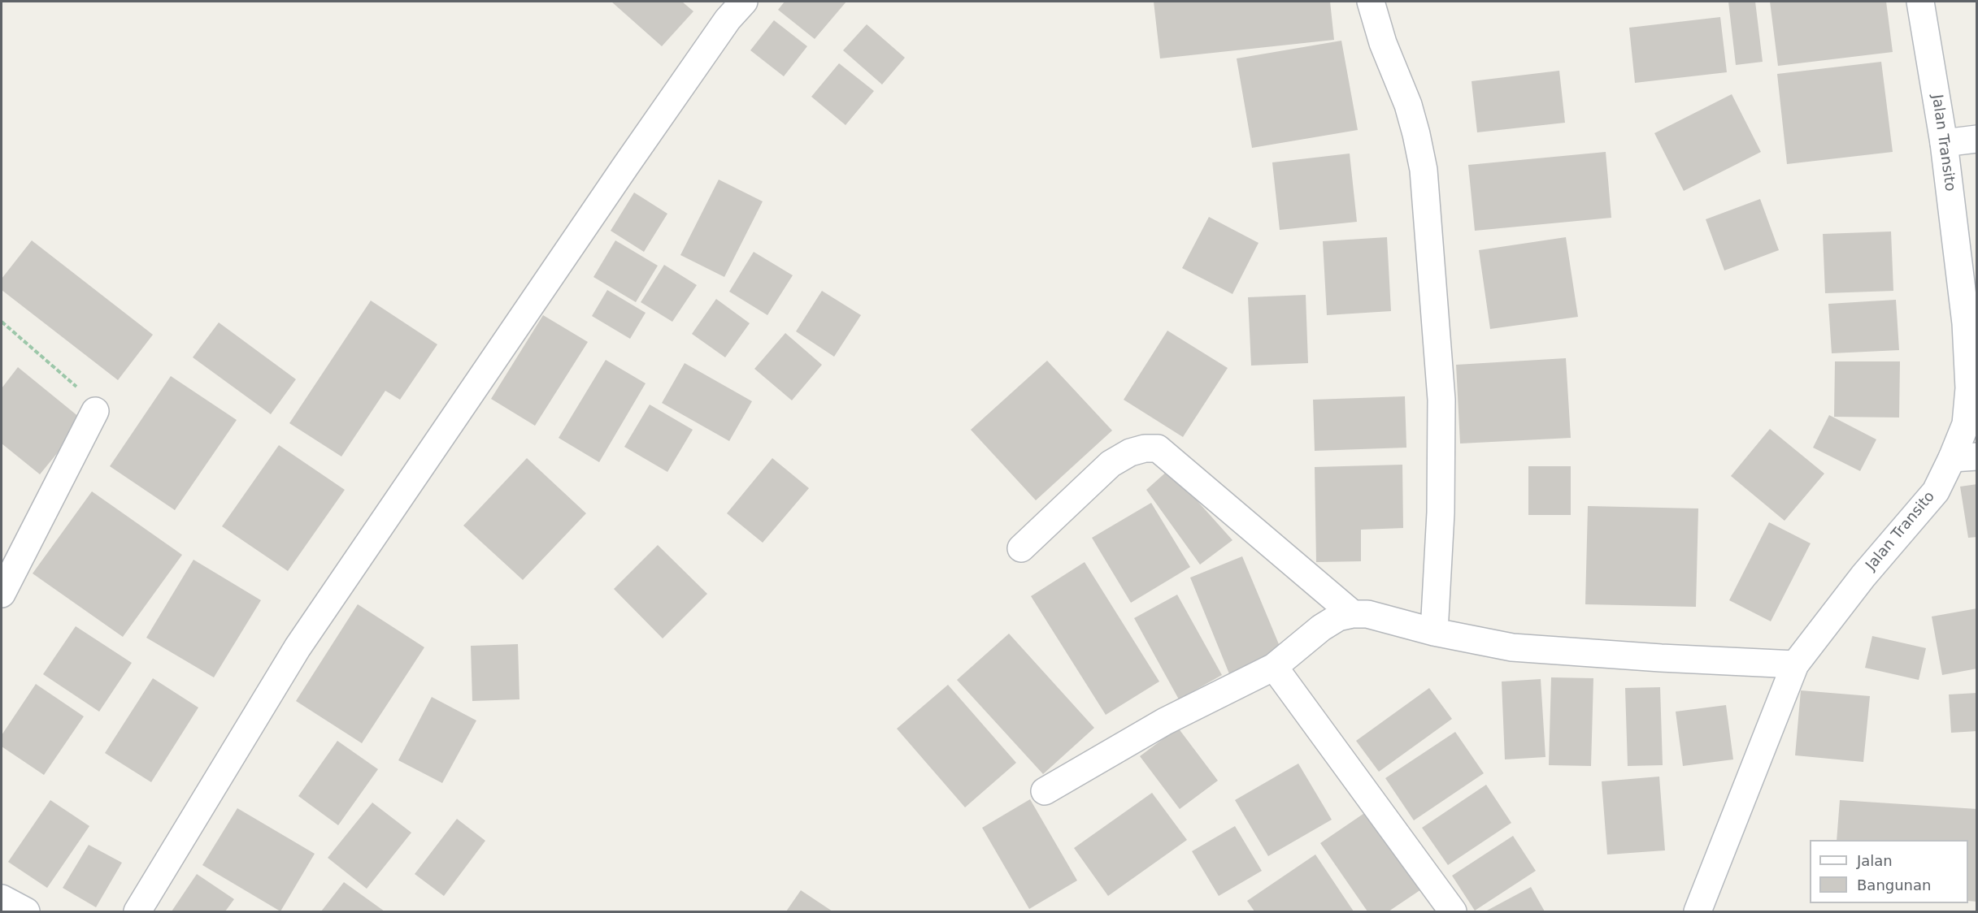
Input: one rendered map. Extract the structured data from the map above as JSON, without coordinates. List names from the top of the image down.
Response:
{
  "streets": {
    "street": ["Jalan Transito"]
  },
  "legend": ["Jalan", "Bangunan"]
}
